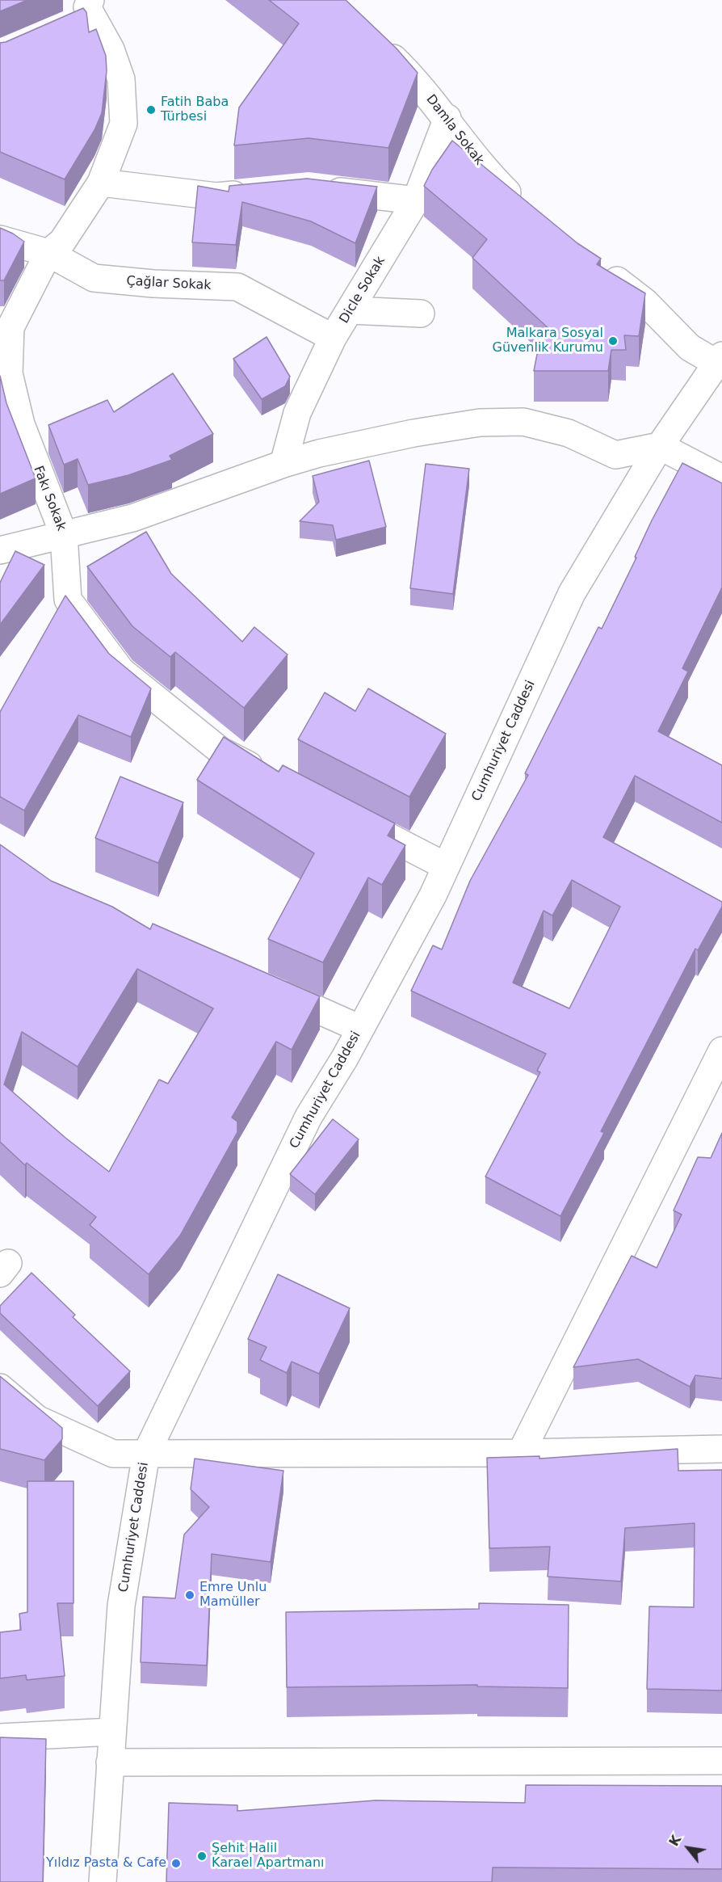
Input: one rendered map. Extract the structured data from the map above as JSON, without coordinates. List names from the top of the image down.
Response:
{
  "streets": {
    "street": [
      "Damla Sokak",
      "Çağlar Sokak",
      "Dicle Sokak",
      "Fakı Sokak",
      "Cumhuriyet Caddesi"
    ]
  },
  "crossings": [
    ["Damla Sokak", "Dicle Sokak"],
    ["Çağlar Sokak", "Dicle Sokak"],
    ["Çağlar Sokak", "Fakı Sokak"]
  ],
  "places": [
    "Fatih Baba Türbesi",
    "Malkara Sosyal Güvenlik Kurumu",
    "Emre Unlu Mamüller",
    "Şehit Halil Karael Apartmanı",
    "Yıldız Pasta & Cafe"
  ],
  "north": "top left"
}
